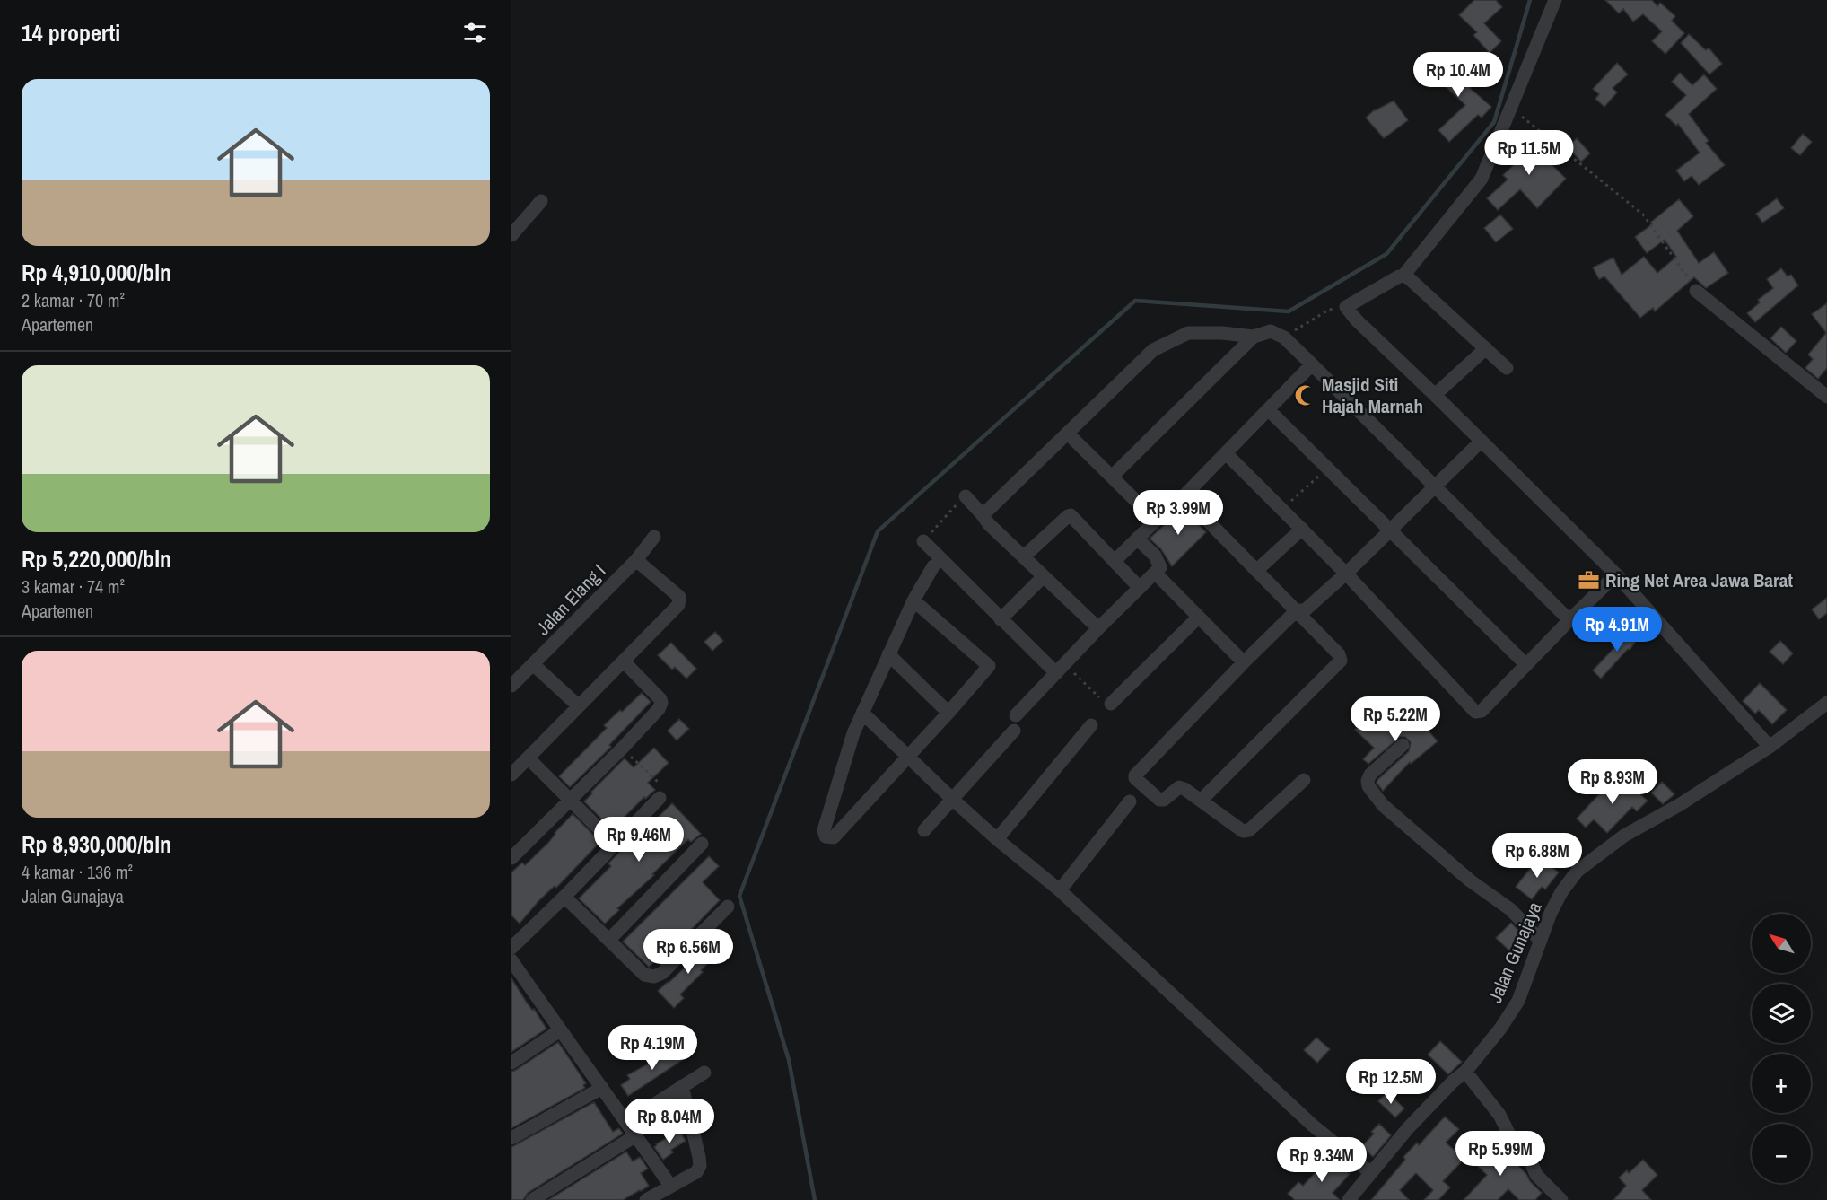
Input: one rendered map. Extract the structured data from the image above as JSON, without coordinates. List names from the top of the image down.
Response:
{
  "streets": {
    "street": ["Jalan Elang I", "Jalan Gunajaya"]
  },
  "places": {
    "mosque": ["Masjid Siti Hajah Marnah"],
    "office": ["Ring Net Area Jawa Barat"]
  },
  "north": "top left",
  "page": {
    "heading": "14 properti",
    "price": [
      "Rp 10.4M",
      "Rp 11.5M",
      "Rp 3.99M",
      "Rp 4.91M",
      "Rp 5.22M",
      "Rp 8.93M",
      "Rp 9.46M",
      "Rp 6.88M",
      "Rp 6.56M",
      "Rp 4.19M",
      "Rp 12.5M",
      "Rp 8.04M",
      "Rp 5.99M",
      "Rp 9.34M"
    ],
    "list": [
      {
        "name": "Rp 4,910,000/bln",
        "note": "2 kamar · 70 m² · Apartemen"
      },
      {
        "name": "Rp 5,220,000/bln",
        "note": "3 kamar · 74 m² · Apartemen"
      },
      {
        "name": "Rp 8,930,000/bln",
        "note": "4 kamar · 136 m² · Jalan Gunajaya"
      }
    ],
    "map_buttons": ["+", "−"]
  }
}
